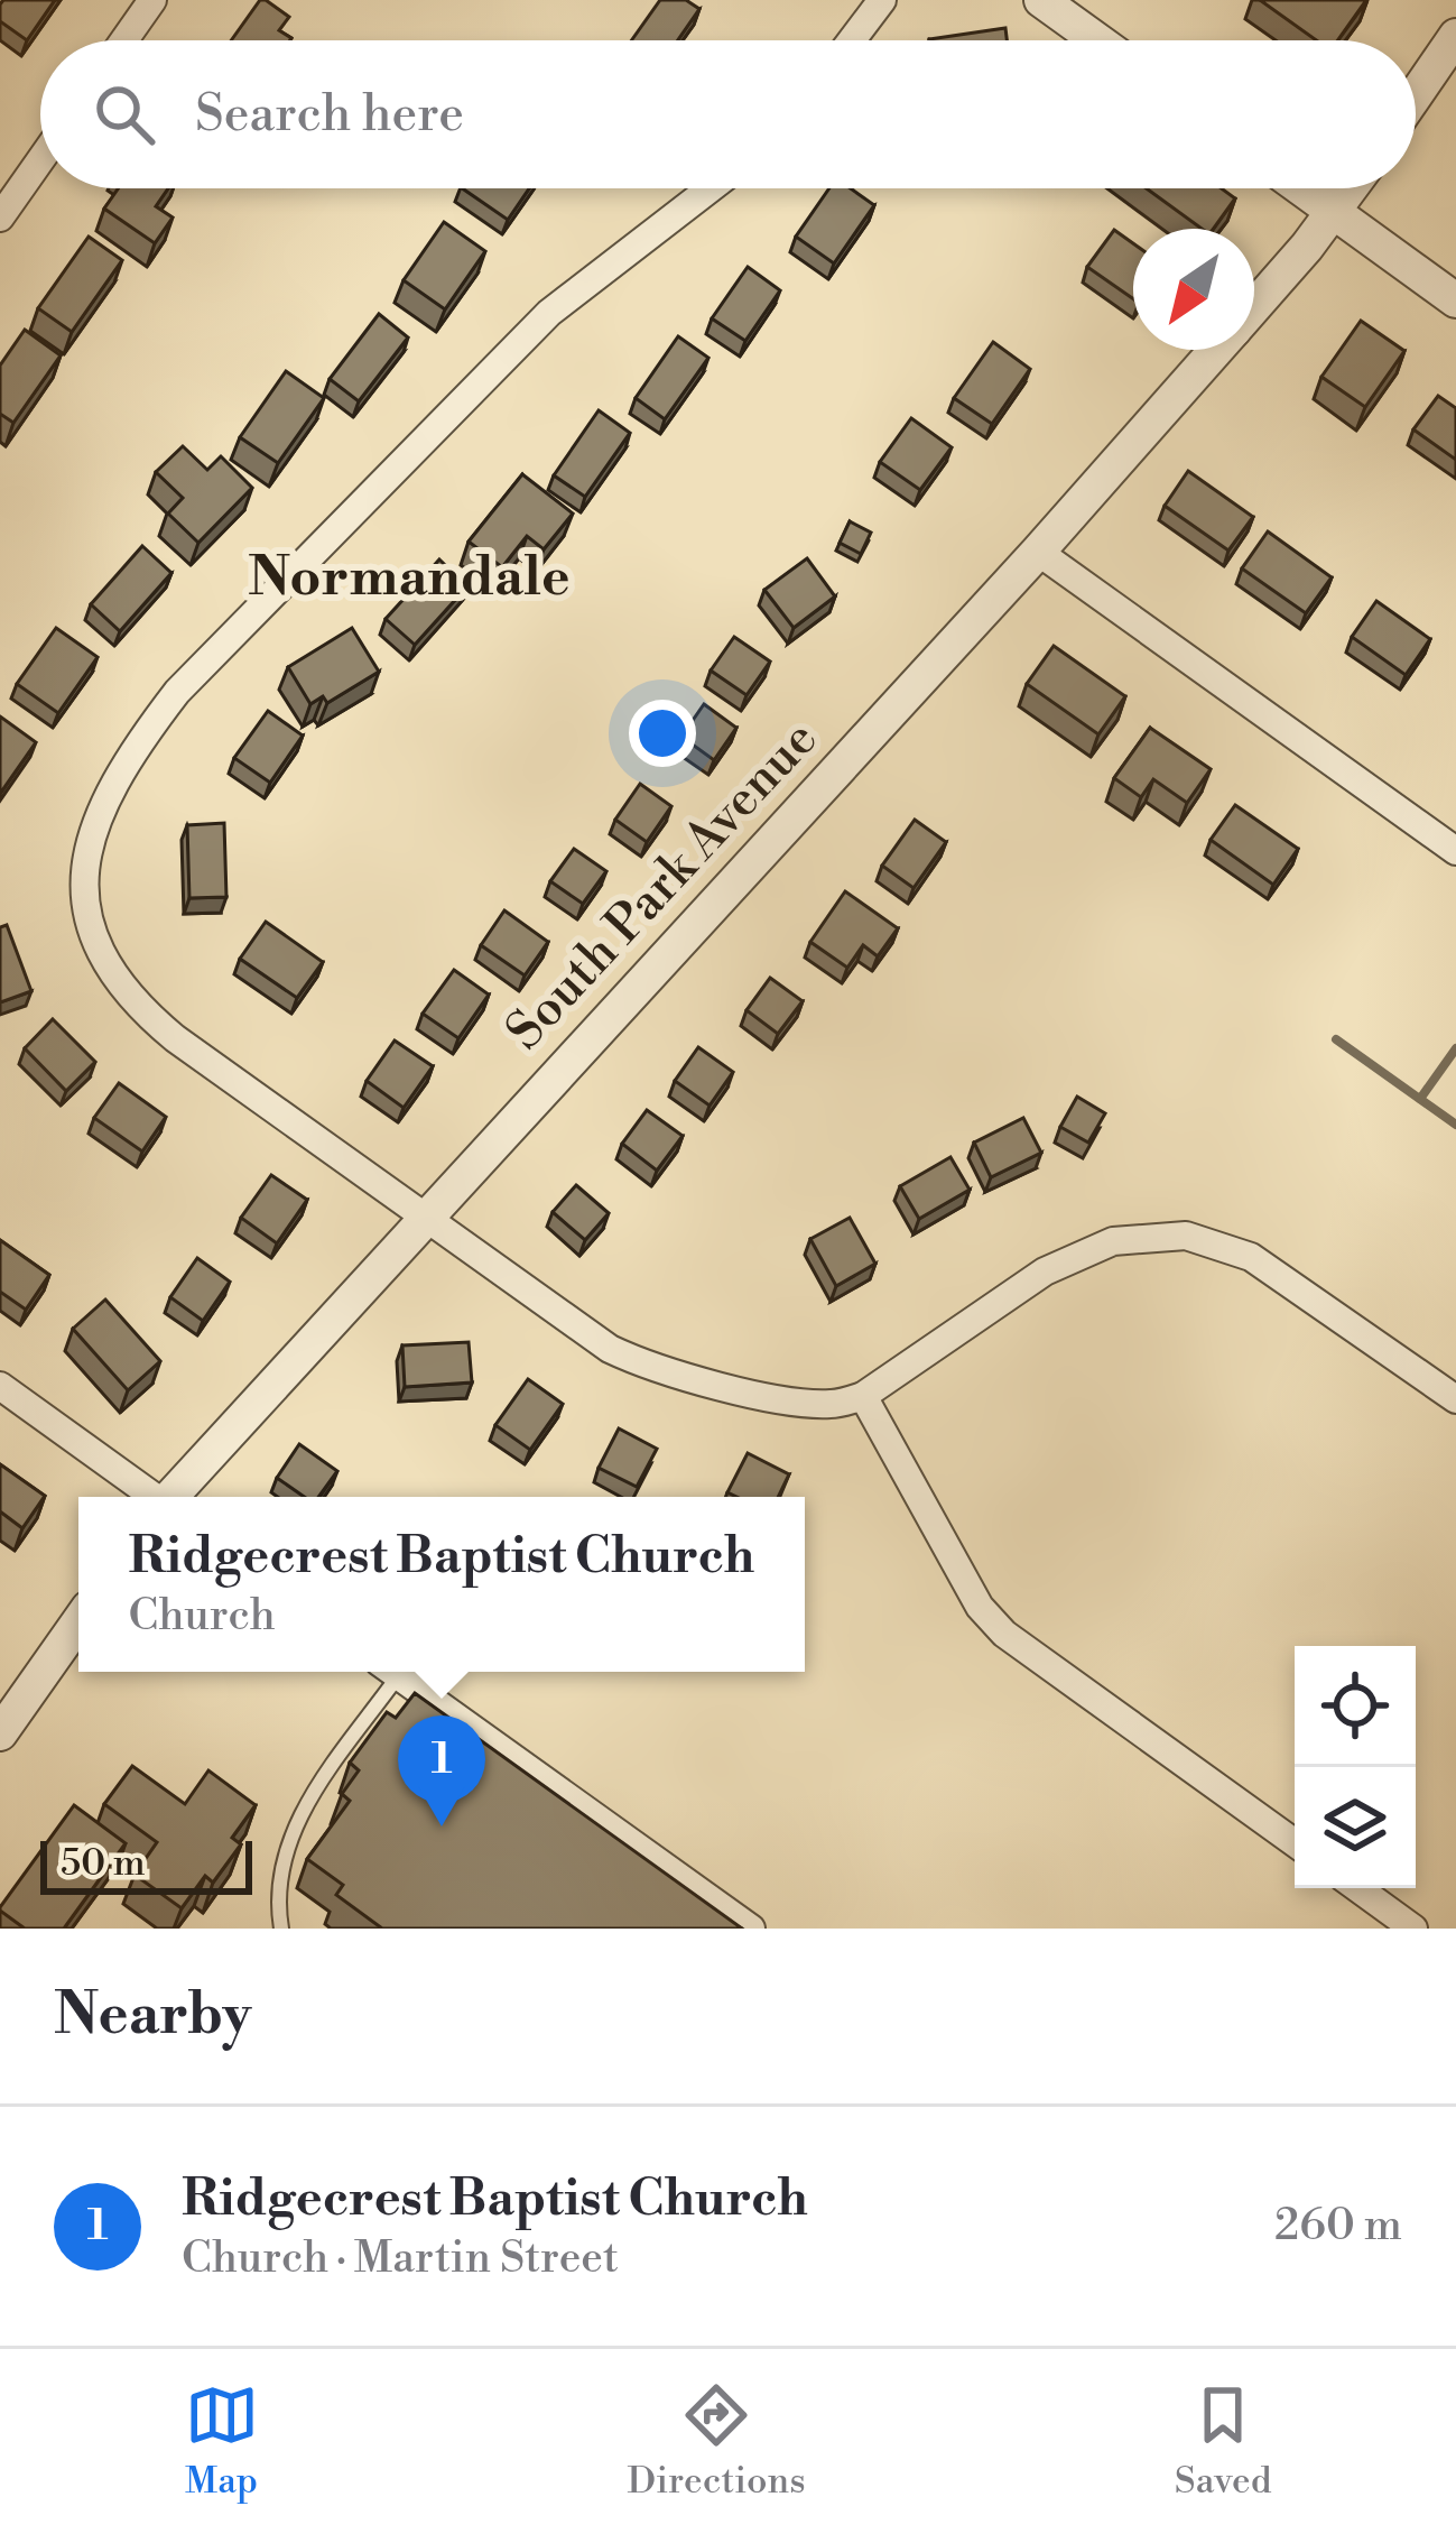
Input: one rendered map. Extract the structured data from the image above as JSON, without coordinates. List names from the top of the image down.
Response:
{
  "streets": {
    "street": ["South Park Avenue"]
  },
  "districts": ["Normandale"],
  "scale_bar": "50 m",
  "north": "bottom left",
  "page": {
    "search": "Search here",
    "popup": ["Ridgecrest Baptist Church", "Church"],
    "pins": "1",
    "scale": "50 m",
    "heading": "Nearby",
    "list": [
      {
        "mark": "1",
        "name": "Ridgecrest Baptist Church",
        "note": "Church · Martin Street",
        "value": "260 m"
      }
    ],
    "nav": ["Map", "Directions", "Saved"]
  }
}
